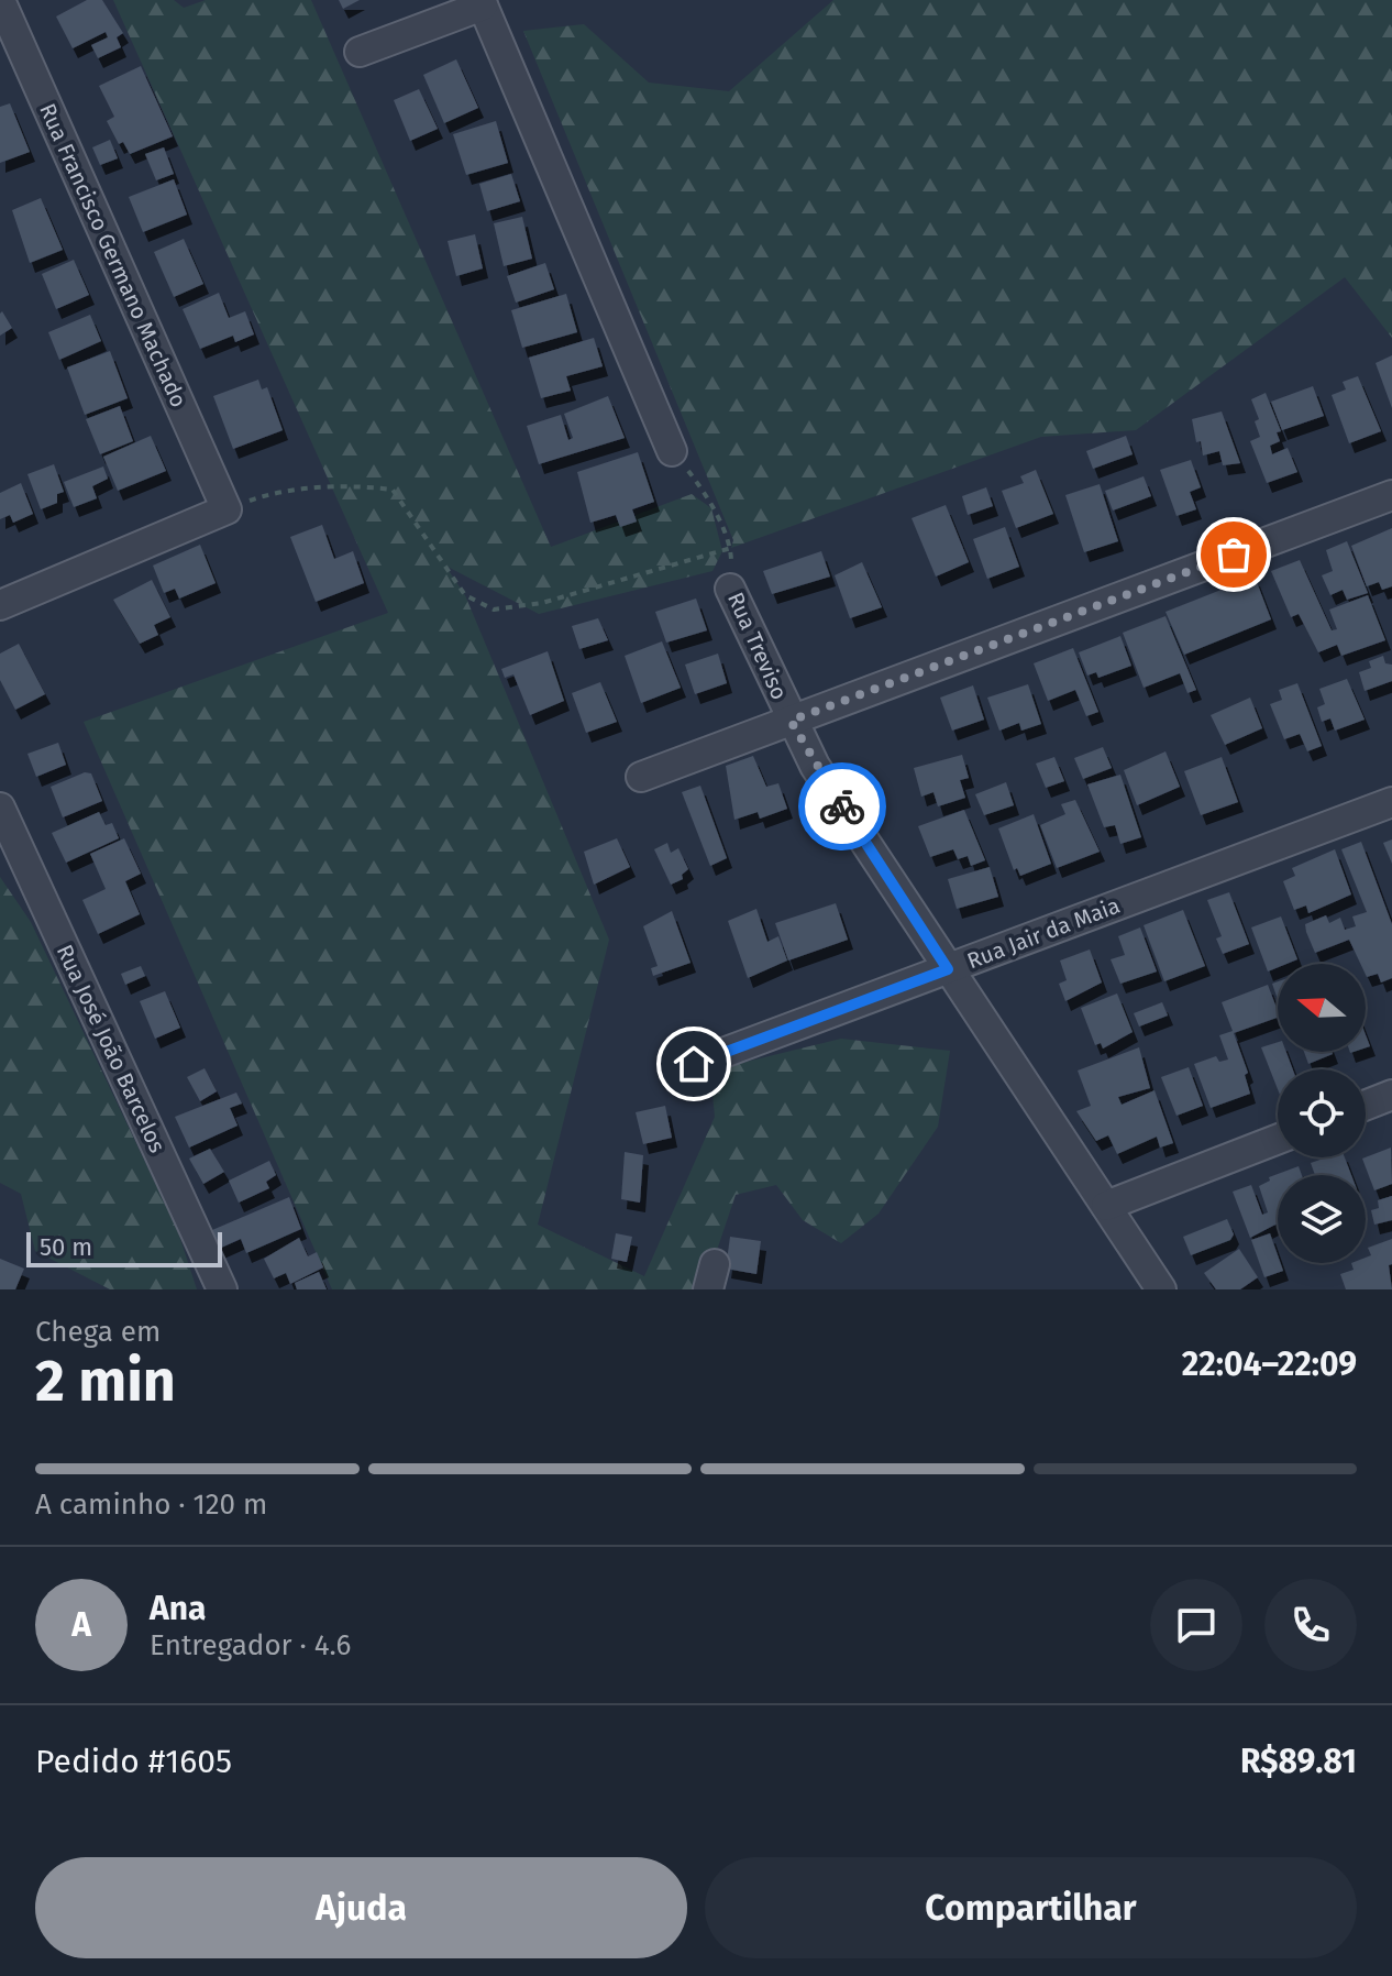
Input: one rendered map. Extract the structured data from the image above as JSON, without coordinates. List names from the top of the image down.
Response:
{
  "streets": {
    "street": [
      "Rua Francisco Germano Machado",
      "Rua Treviso",
      "Rua Jair da Maia",
      "Rua José João Barcelos"
    ]
  },
  "crossings": [
    ["Rua Treviso", "Rua Jair da Maia"]
  ],
  "scale_bar": "50 m",
  "north": "left",
  "page": {
    "scale": "50 m",
    "heading": ["2 min", "Chega em", "22:04–22:09"],
    "panel": [
      "Ana",
      "Entregador · 4.6",
      "Pedido #1605",
      "R$89.81"
    ],
    "bar": "A caminho · 120 m",
    "round": "A",
    "buttons": ["Ajuda", "Compartilhar"]
  }
}
